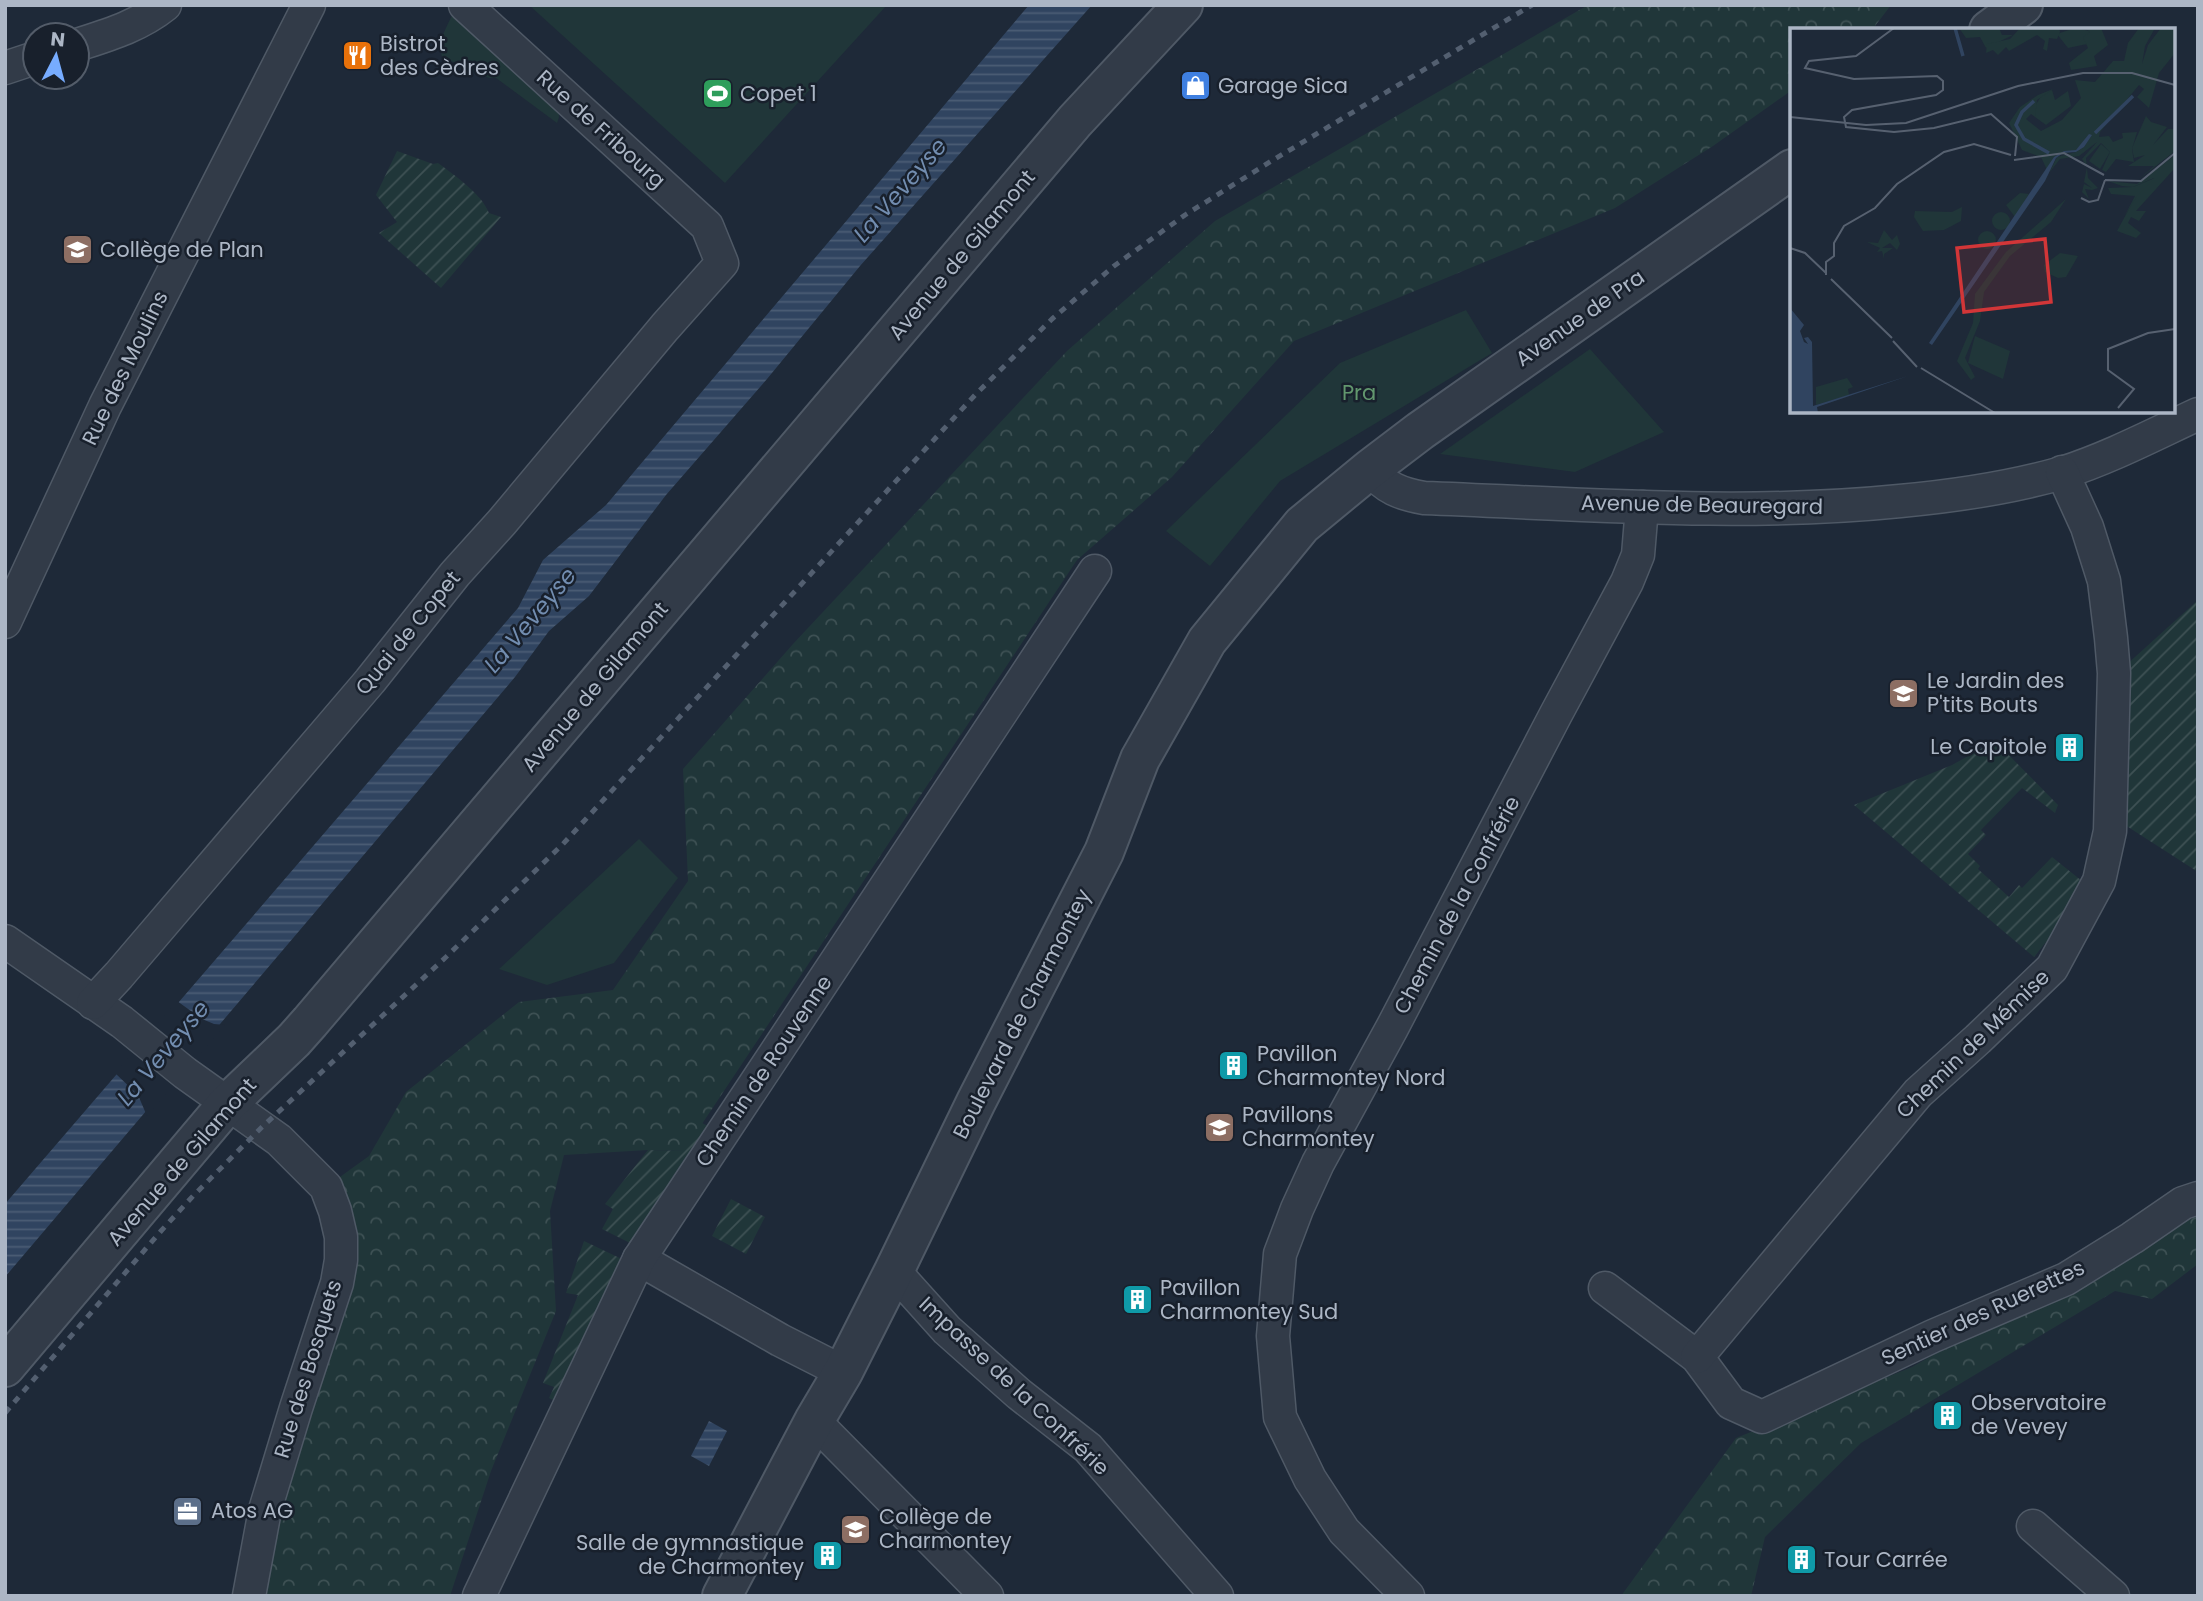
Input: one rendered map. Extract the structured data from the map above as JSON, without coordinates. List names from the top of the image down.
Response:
{
  "streets": {
    "street": [
      "Rue de Fribourg",
      "Avenue de Gilamont",
      "Avenue de Pra",
      "Rue des Moulins",
      "Avenue de Beauregard",
      "Quai de Copet",
      "Chemin de la Confrérie",
      "Boulevard de Charmontey",
      "Chemin de Mémise",
      "Chemin de Rouvenne",
      "Sentier des Ruerettes",
      "Rue des Bosquets",
      "Impasse de la Confrérie"
    ]
  },
  "crossings": [
    ["Rue de Fribourg", "Quai de Copet"],
    ["Avenue de Gilamont", "Rue des Bosquets"],
    ["Avenue de Pra", "Avenue de Beauregard"],
    ["Avenue de Pra", "Boulevard de Charmontey"],
    ["Avenue de Beauregard", "Chemin de la Confrérie"],
    ["Avenue de Beauregard", "Boulevard de Charmontey"],
    ["Avenue de Beauregard", "Chemin de Mémise"],
    ["Quai de Copet", "Rue des Bosquets"],
    ["Boulevard de Charmontey", "Impasse de la Confrérie"],
    ["Chemin de Mémise", "Sentier des Ruerettes"]
  ],
  "water": ["La Veveyse"],
  "parks": ["Pra"],
  "places": {
    "restaurant": ["Bistrot des Cèdres"],
    "shop": ["Garage Sica"],
    "sports": ["Copet 1"],
    "school or university": [
      "Collège de Plan",
      "Le Jardin des P'tits Bouts",
      "Pavillons Charmontey",
      "Collège de Charmontey"
    ],
    "building": [
      "Le Capitole",
      "Pavillon Charmontey Nord",
      "Pavillon Charmontey Sud",
      "Observatoire de Vevey",
      "Salle de gymnastique de Charmontey",
      "Tour Carrée"
    ],
    "office": ["Atos AG"]
  },
  "north": "top"
}
